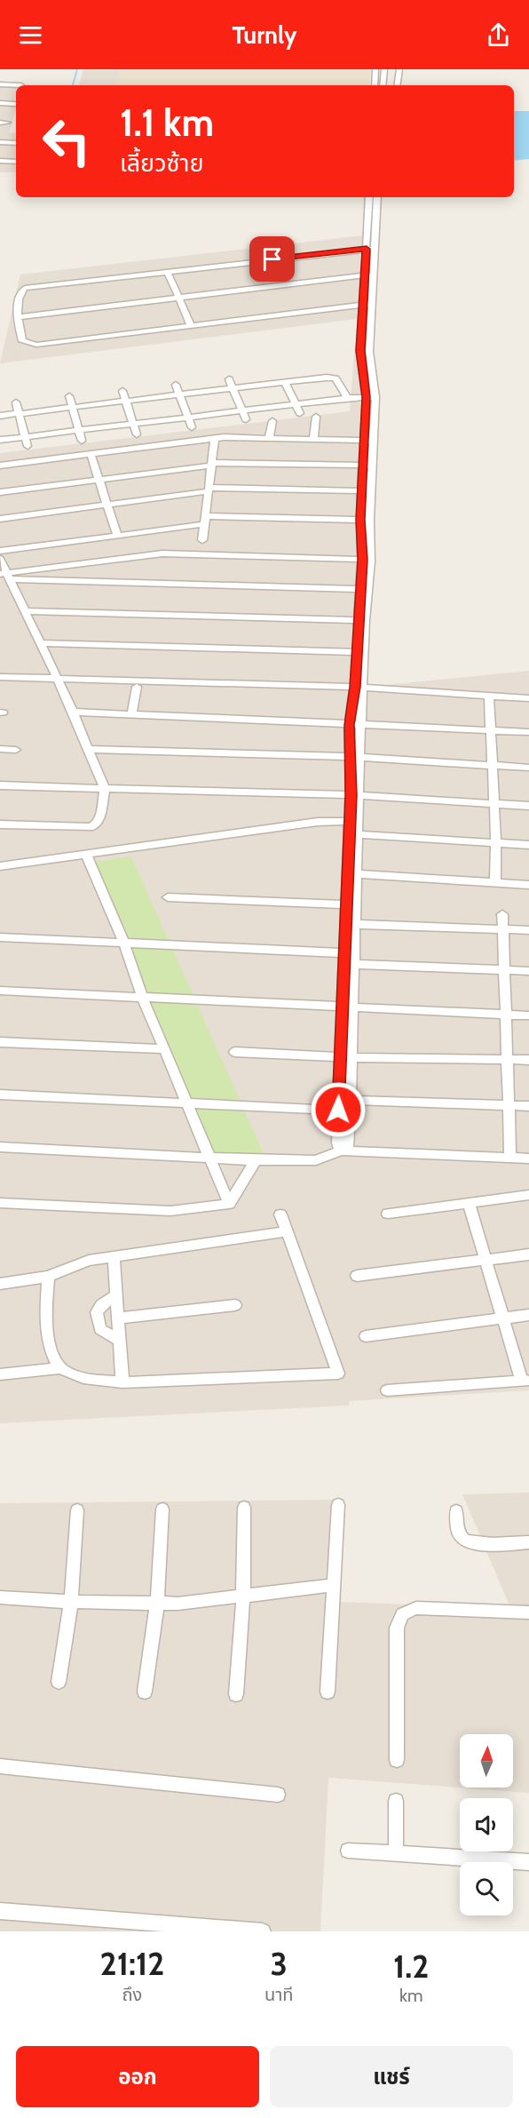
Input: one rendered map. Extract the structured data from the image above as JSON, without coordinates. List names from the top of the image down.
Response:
{
  "north": "top",
  "page": {
    "header": "Turnly",
    "turn": ["1.1 km", "เลี้ยวซ้าย"],
    "eta": [
      "21:12",
      "ถึง",
      "3",
      "นาที",
      "1.2",
      "km"
    ],
    "buttons": ["ออก", "แชร์"]
  }
}
